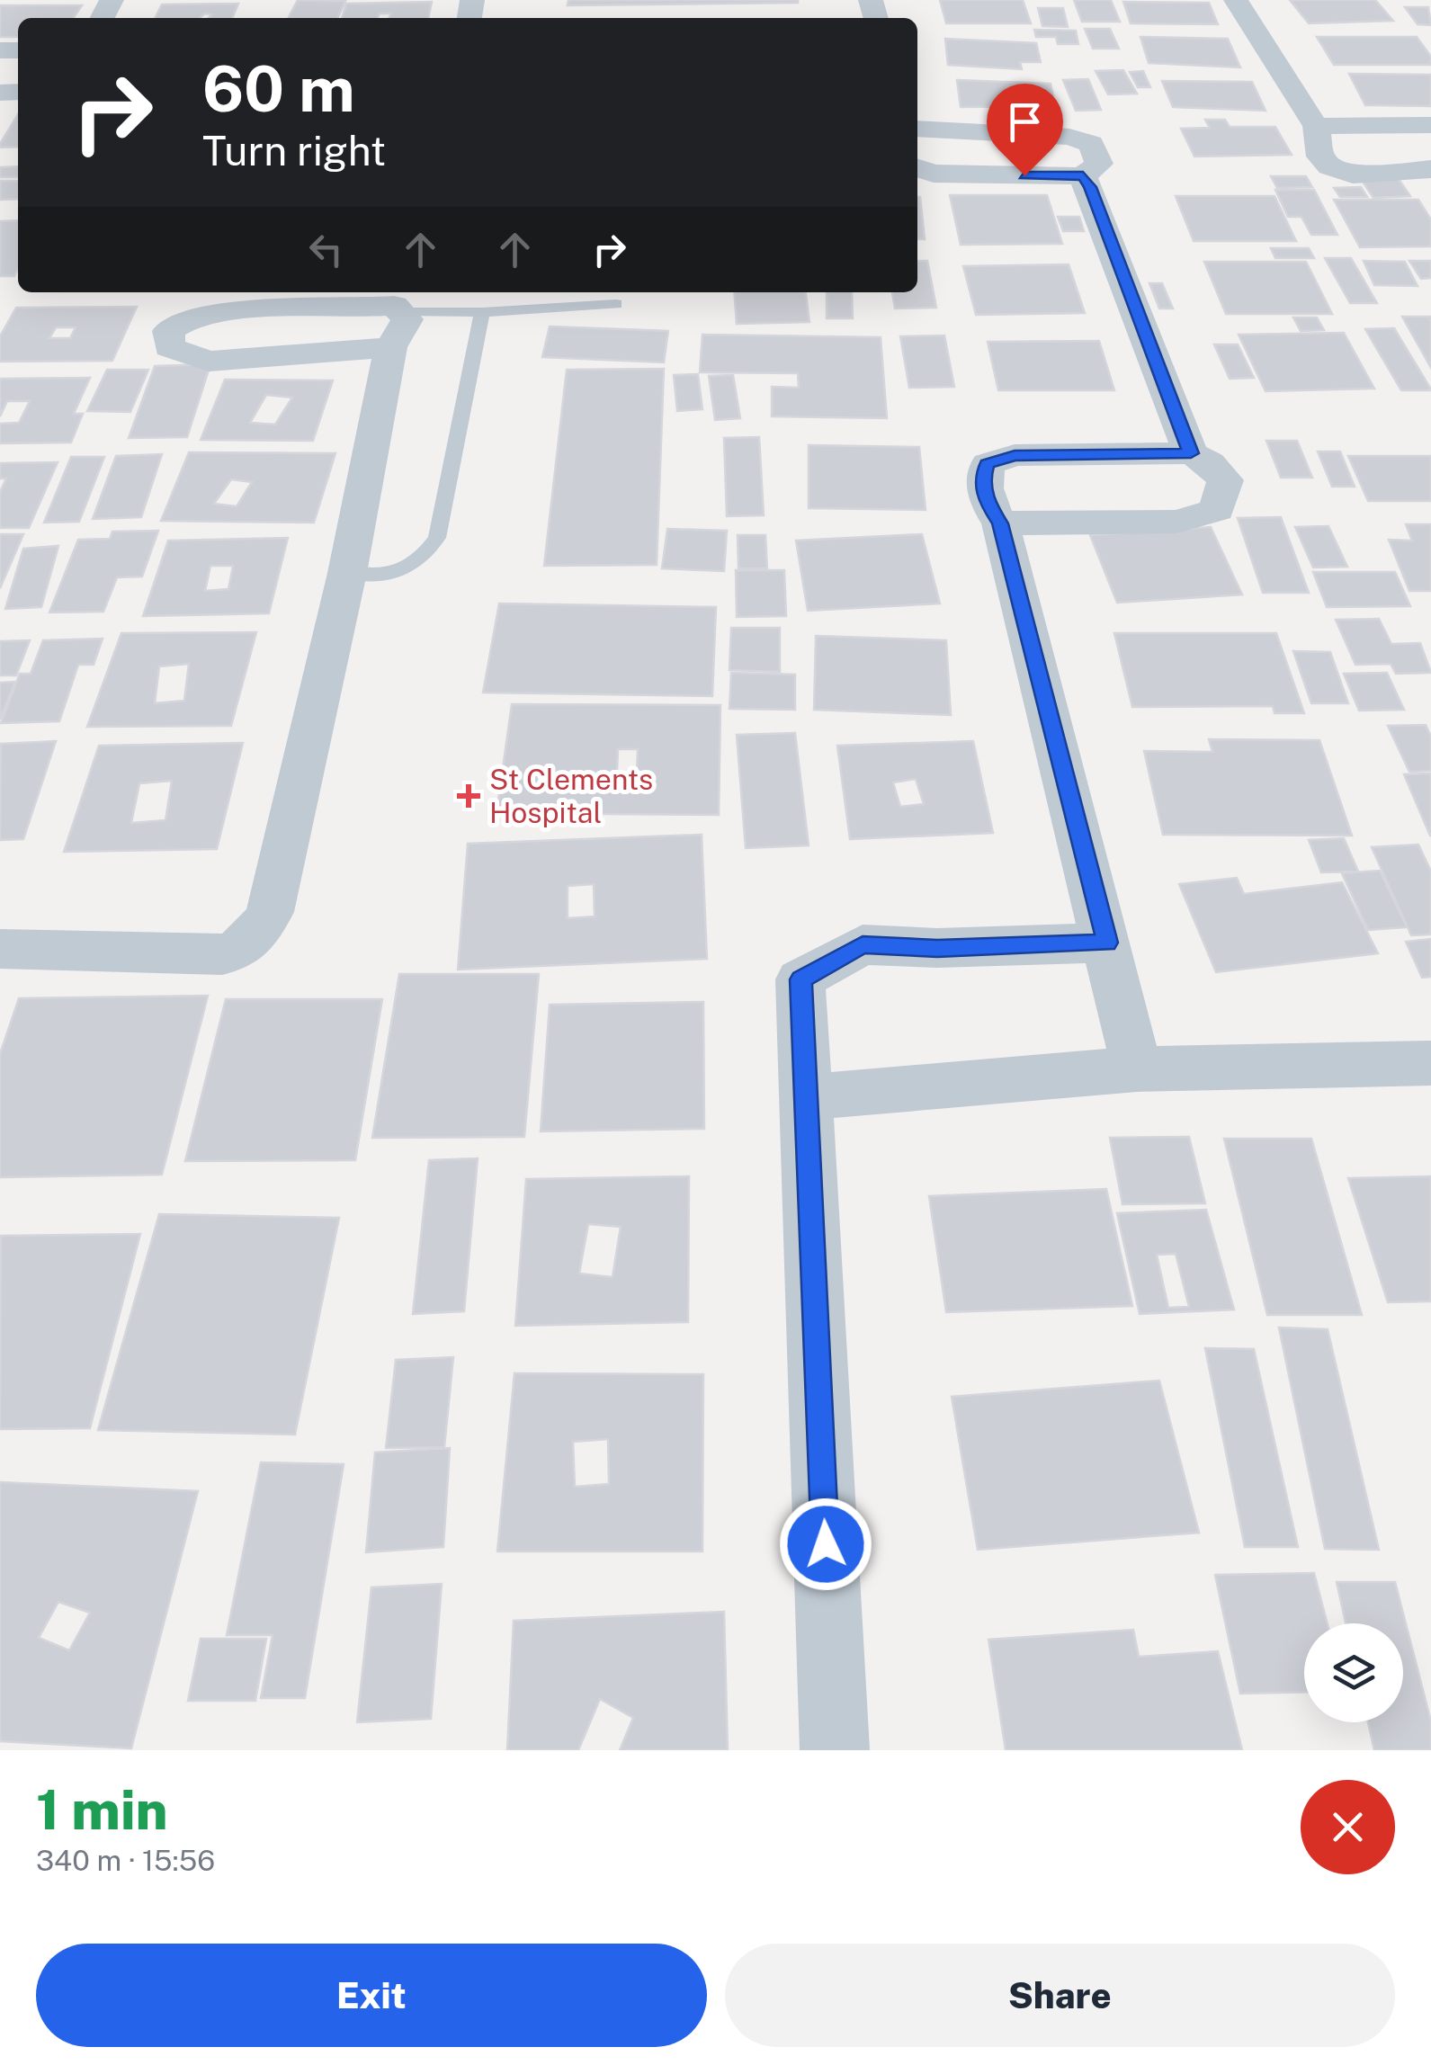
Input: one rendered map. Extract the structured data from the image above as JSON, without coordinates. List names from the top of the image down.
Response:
{
  "places": {
    "health": ["St Clements Hospital"]
  },
  "page": {
    "turn": ["60 m", "Turn right"],
    "heading": ["1 min", "340 m · 15:56"],
    "buttons": ["Exit", "Share"]
  }
}
